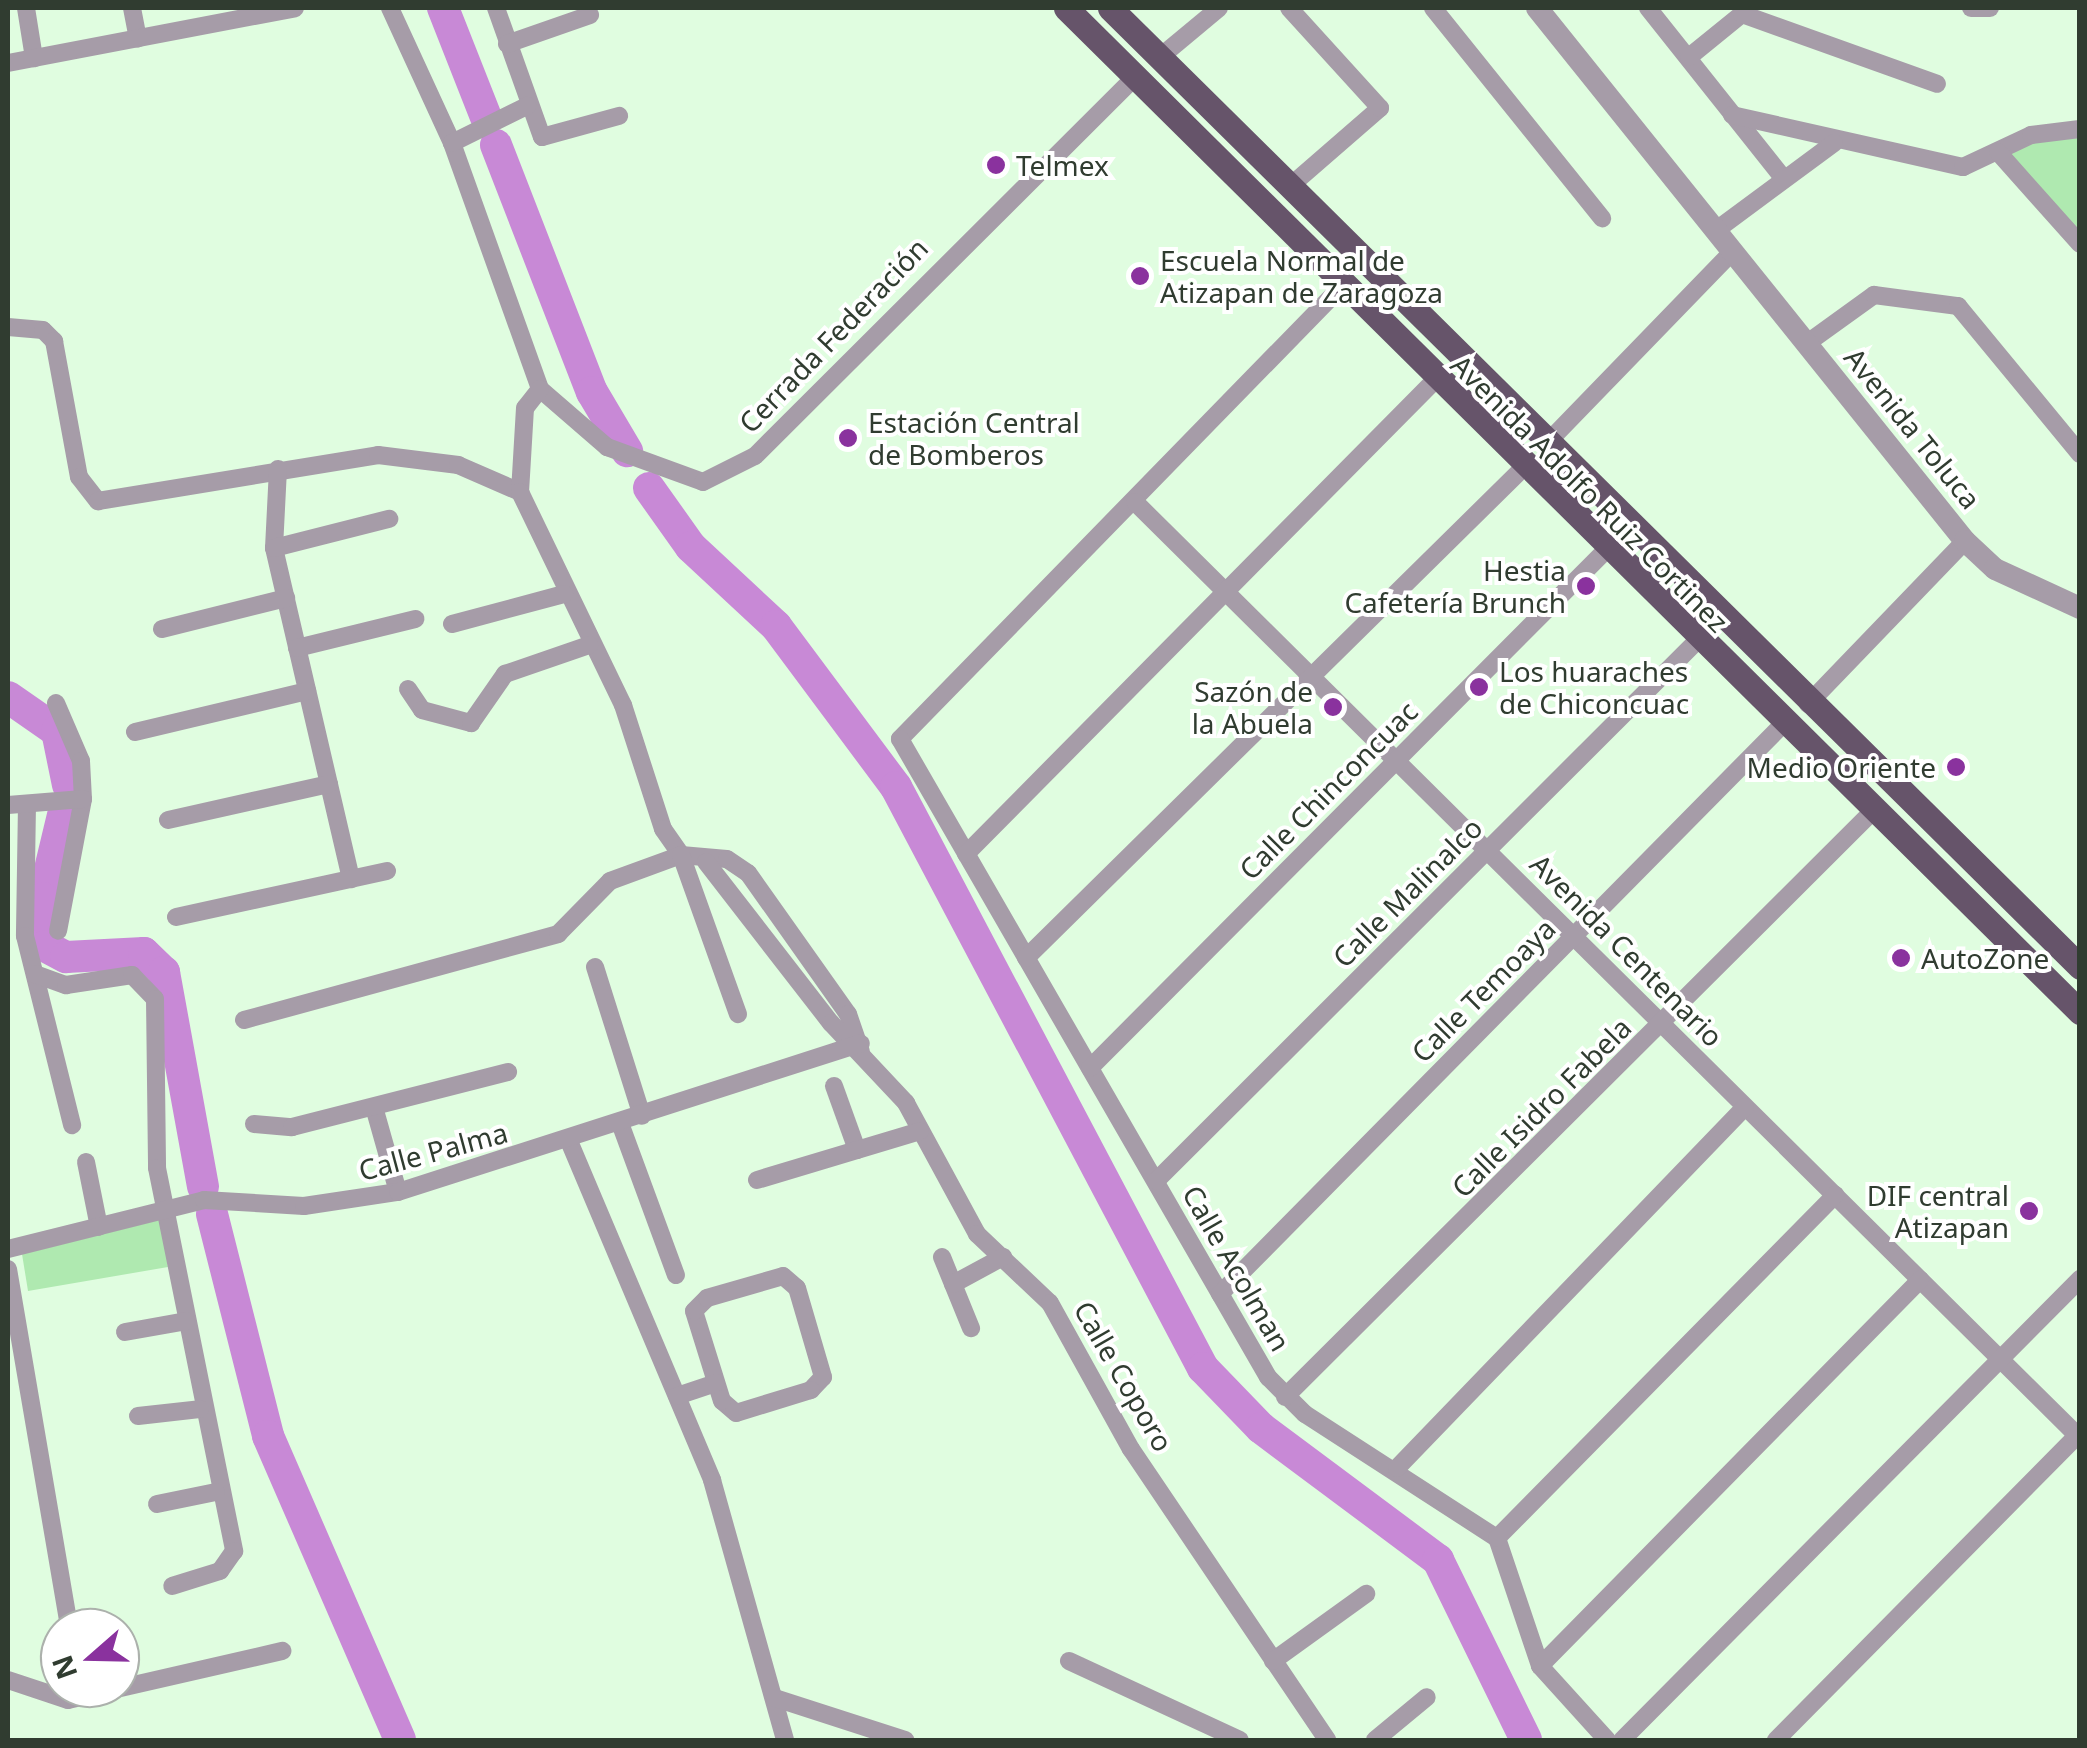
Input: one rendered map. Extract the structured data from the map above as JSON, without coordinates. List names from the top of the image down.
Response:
{
  "streets": {
    "main road": ["Avenida Adolfo Ruiz Cortinez"],
    "street": [
      "Cerrada Federación",
      "Avenida Toluca",
      "Calle Chinconcuac",
      "Calle Malinalco",
      "Avenida Centenario",
      "Calle Temoaya",
      "Calle Isidro Fabela",
      "Calle Palma",
      "Calle Acolman",
      "Calle Coporo"
    ]
  },
  "crossings": [
    ["Cerrada Federación", "Avenida Adolfo Ruiz Cortinez"],
    ["Avenida Adolfo Ruiz Cortinez", "Calle Chinconcuac"],
    ["Avenida Adolfo Ruiz Cortinez", "Calle Malinalco"],
    ["Avenida Adolfo Ruiz Cortinez", "Calle Temoaya"],
    ["Avenida Adolfo Ruiz Cortinez", "Calle Isidro Fabela"],
    ["Calle Chinconcuac", "Avenida Centenario"],
    ["Calle Chinconcuac", "Calle Acolman"],
    ["Calle Malinalco", "Avenida Centenario"],
    ["Calle Malinalco", "Calle Acolman"],
    ["Avenida Centenario", "Calle Temoaya"],
    ["Avenida Centenario", "Calle Isidro Fabela"],
    ["Avenida Centenario", "Calle Acolman"],
    ["Calle Temoaya", "Calle Acolman"],
    ["Calle Isidro Fabela", "Calle Acolman"],
    ["Calle Palma", "Calle Coporo"]
  ],
  "places": [
    "Telmex",
    "Escuela Normal de Atizapan de Zaragoza",
    "Estación Central de Bomberos",
    "Hestia Cafetería Brunch",
    "Los huaraches de Chiconcuac",
    "Sazón de la Abuela",
    "Medio Oriente",
    "AutoZone",
    "DIF central Atizapan"
  ],
  "north": "left"
}
